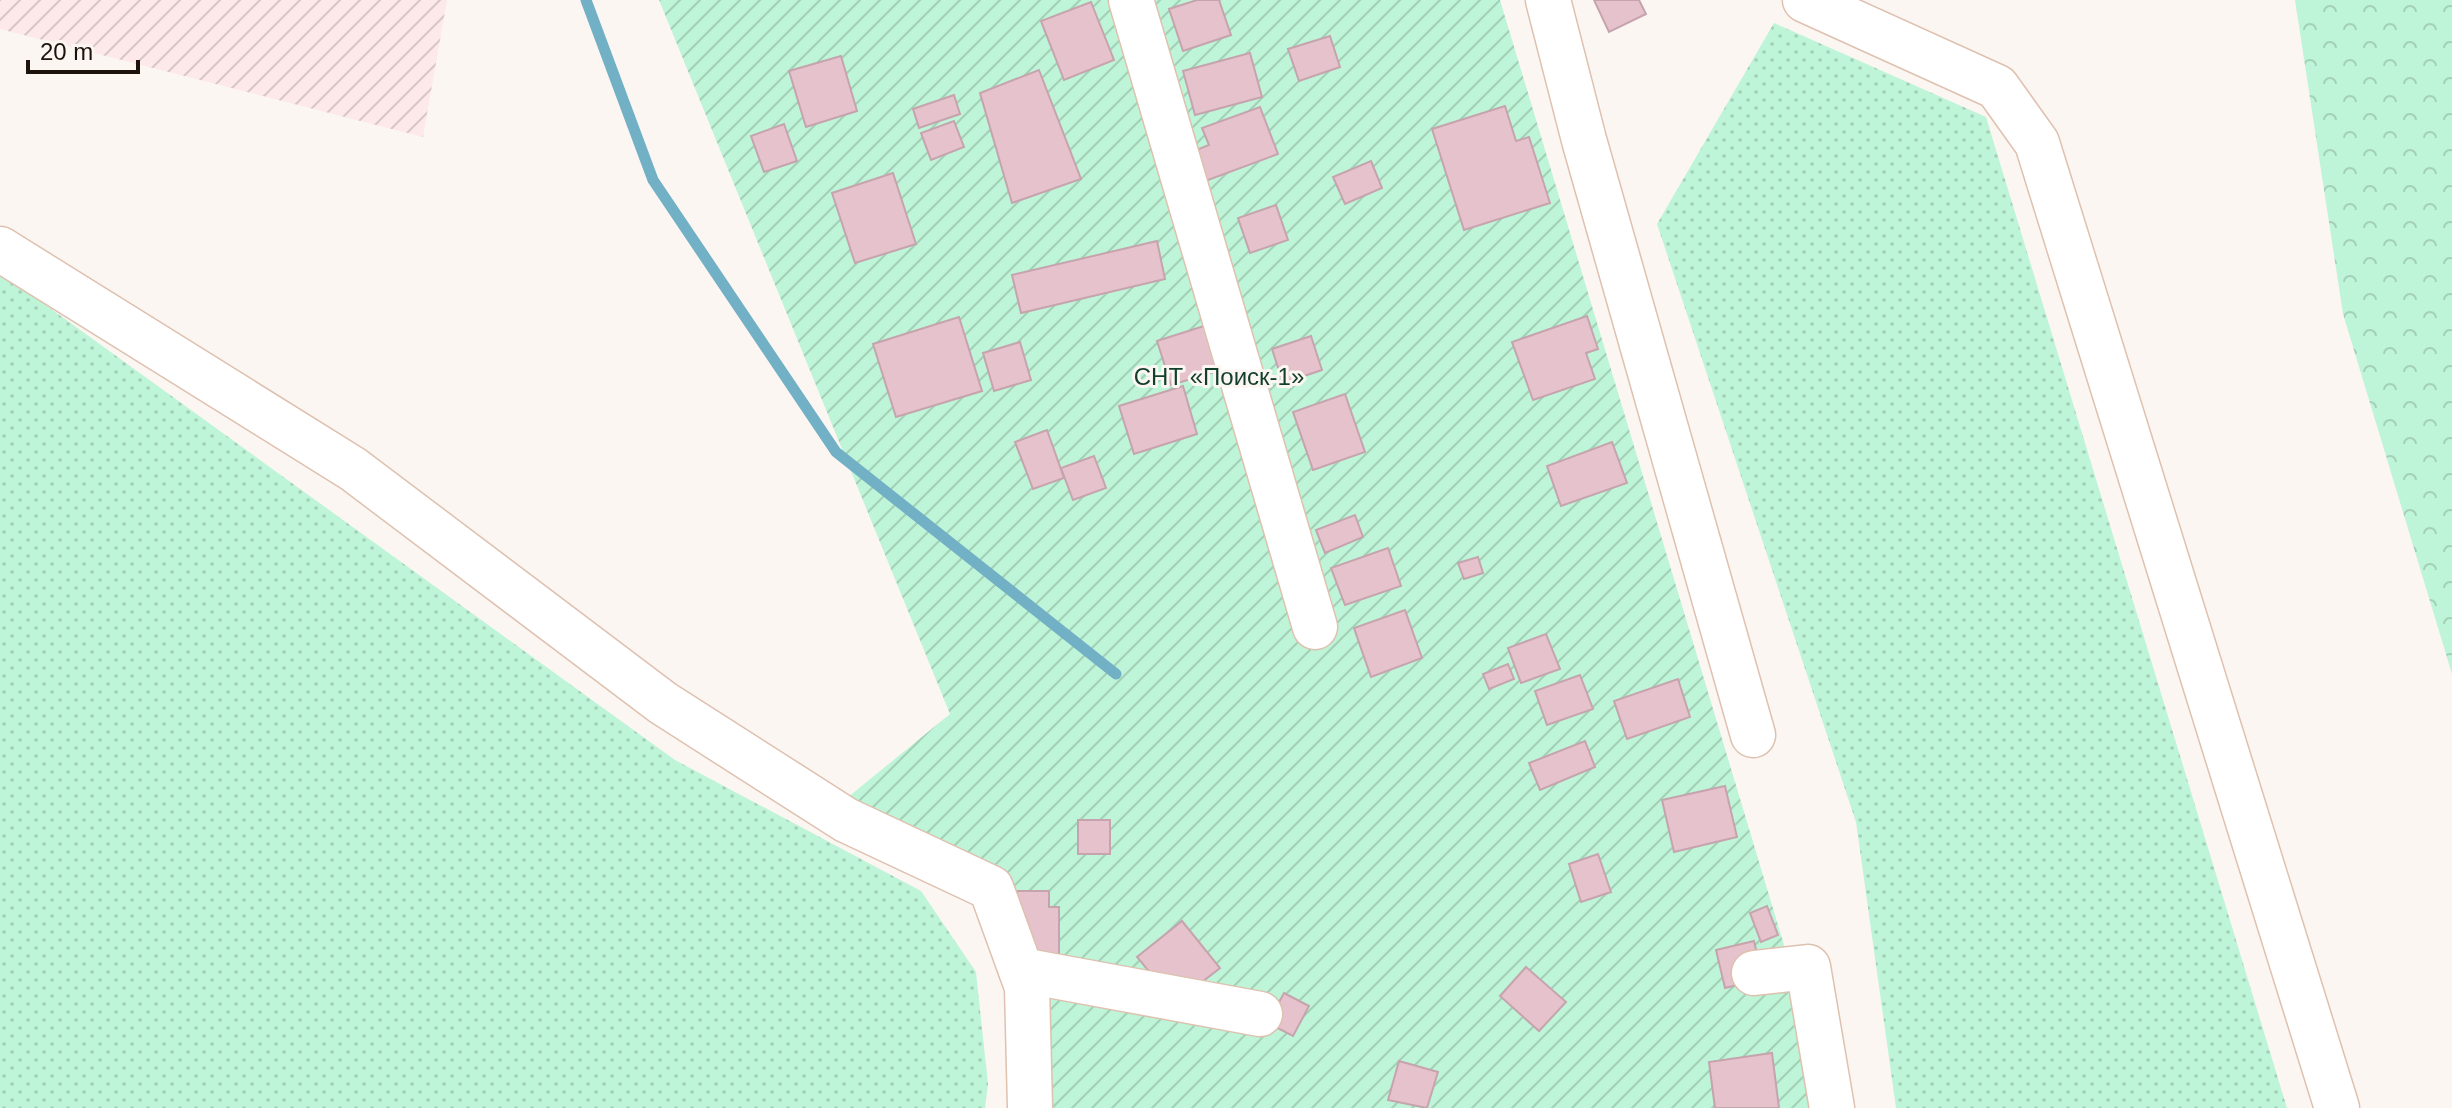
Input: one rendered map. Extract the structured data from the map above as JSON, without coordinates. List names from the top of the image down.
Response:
{
  "parks": ["СНТ «Поиск-1»"],
  "scale_bar": "20 m"
}
